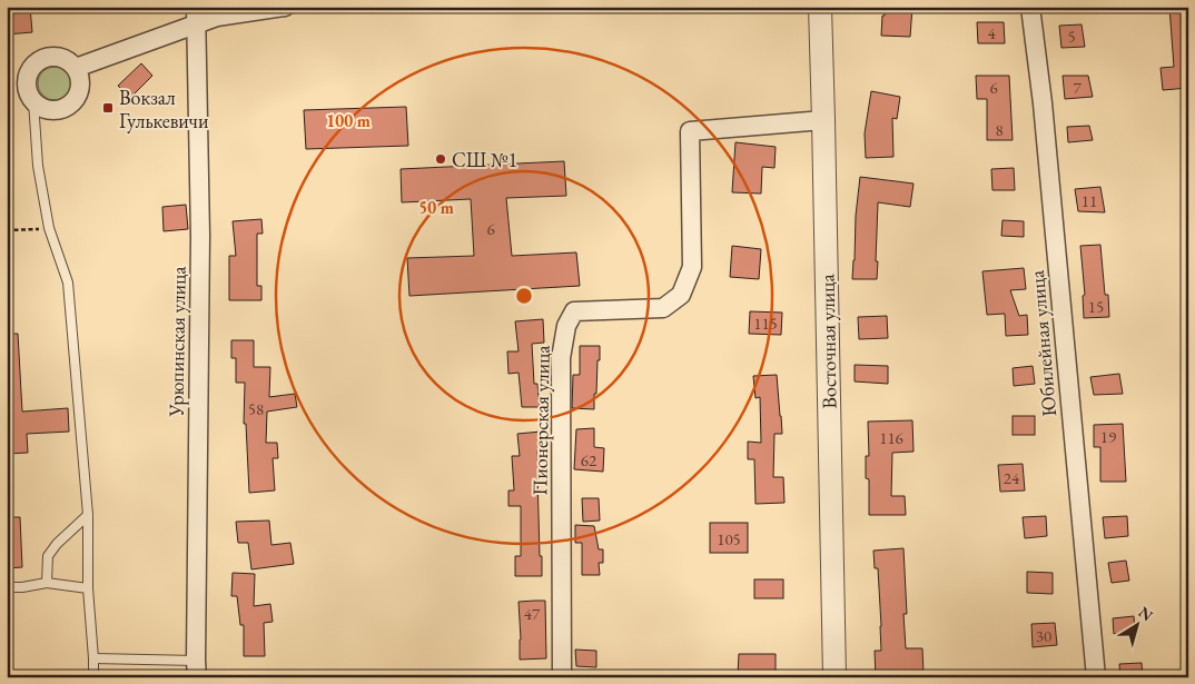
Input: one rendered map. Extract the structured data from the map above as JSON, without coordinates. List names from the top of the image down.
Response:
{
  "streets": {
    "street": [
      "Урюпинская улица",
      "Восточная улица",
      "Юбилейная улица",
      "Пионерская улица"
    ]
  },
  "crossings": [
    ["Восточная улица", "Пионерская улица"]
  ],
  "places": {
    "transit": ["Вокзал Гулькевичи"],
    "other": ["СШ №1"]
  },
  "house_numbers": [
    "4",
    "5",
    "6",
    "7",
    "8",
    "11",
    "6",
    "15",
    "115",
    "58",
    "19",
    "116",
    "62",
    "24",
    "105",
    "47",
    "30"
  ],
  "north": "top right",
  "rings": ["100 m", "50 m"]
}
